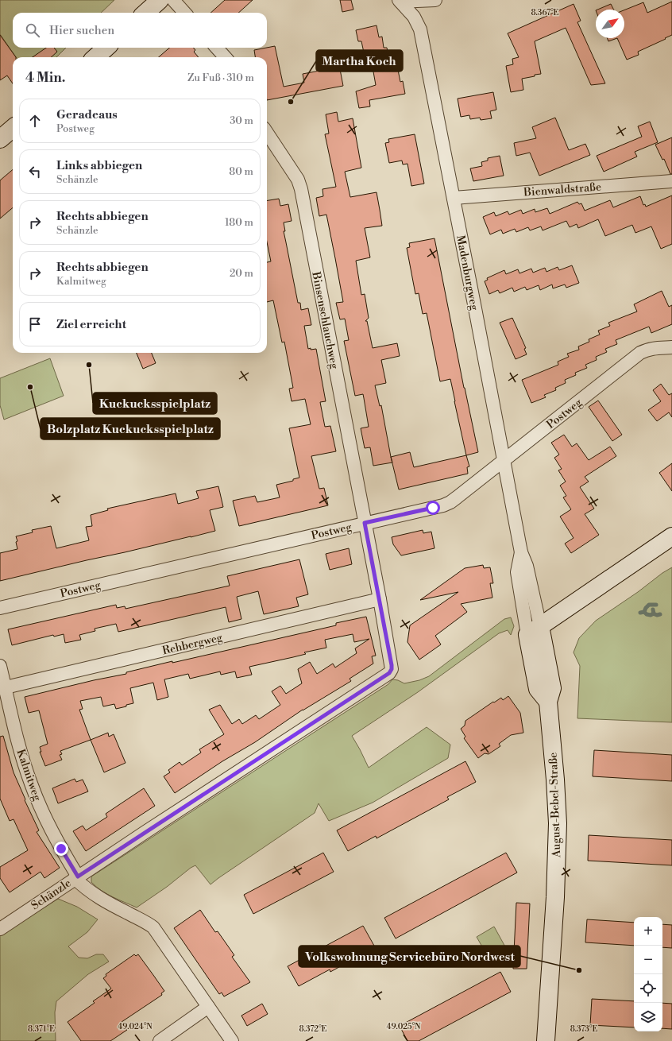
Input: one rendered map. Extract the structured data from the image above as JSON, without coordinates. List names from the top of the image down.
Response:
{
  "streets": {
    "street": [
      "Bienwaldstraße",
      "Madenburgweg",
      "Binsenschlauchweg",
      "Postweg",
      "Rehbergweg",
      "Kalmitweg",
      "August-Bebel-Straße",
      "Schänzle"
    ]
  },
  "crossings": [
    ["Bienwaldstraße", "Madenburgweg"],
    ["Madenburgweg", "Postweg"],
    ["Madenburgweg", "August-Bebel-Straße"],
    ["Binsenschlauchweg", "Postweg"],
    ["Binsenschlauchweg", "Schänzle"],
    ["Postweg", "Schänzle"],
    ["Rehbergweg", "Kalmitweg"],
    ["Rehbergweg", "Schänzle"],
    ["Kalmitweg", "Schänzle"]
  ],
  "places": [
    "Martha Koch",
    "Kuckucksspielplatz",
    "Bolzplatz Kuckucksspielplatz",
    "Volkswohnung Servicebüro Nordwest"
  ],
  "north": "top right",
  "page": {
    "search": "Hier suchen",
    "heading": ["4 Min.", "Zu Fuß · 310 m"],
    "list": [
      ["Geradeaus", "Postweg", "30 m"],
      ["Links abbiegen", "Schänzle", "80 m"],
      ["Rechts abbiegen", "Schänzle", "180 m"],
      ["Rechts abbiegen", "Kalmitweg", "20 m"],
      "Ziel erreicht"
    ],
    "map_buttons": ["+", "−"]
  },
  "coordinates": [
    "8.367°E",
    "49.024°N",
    "49.025°N",
    "8.371°E",
    "8.372°E",
    "8.373°E"
  ]
}
